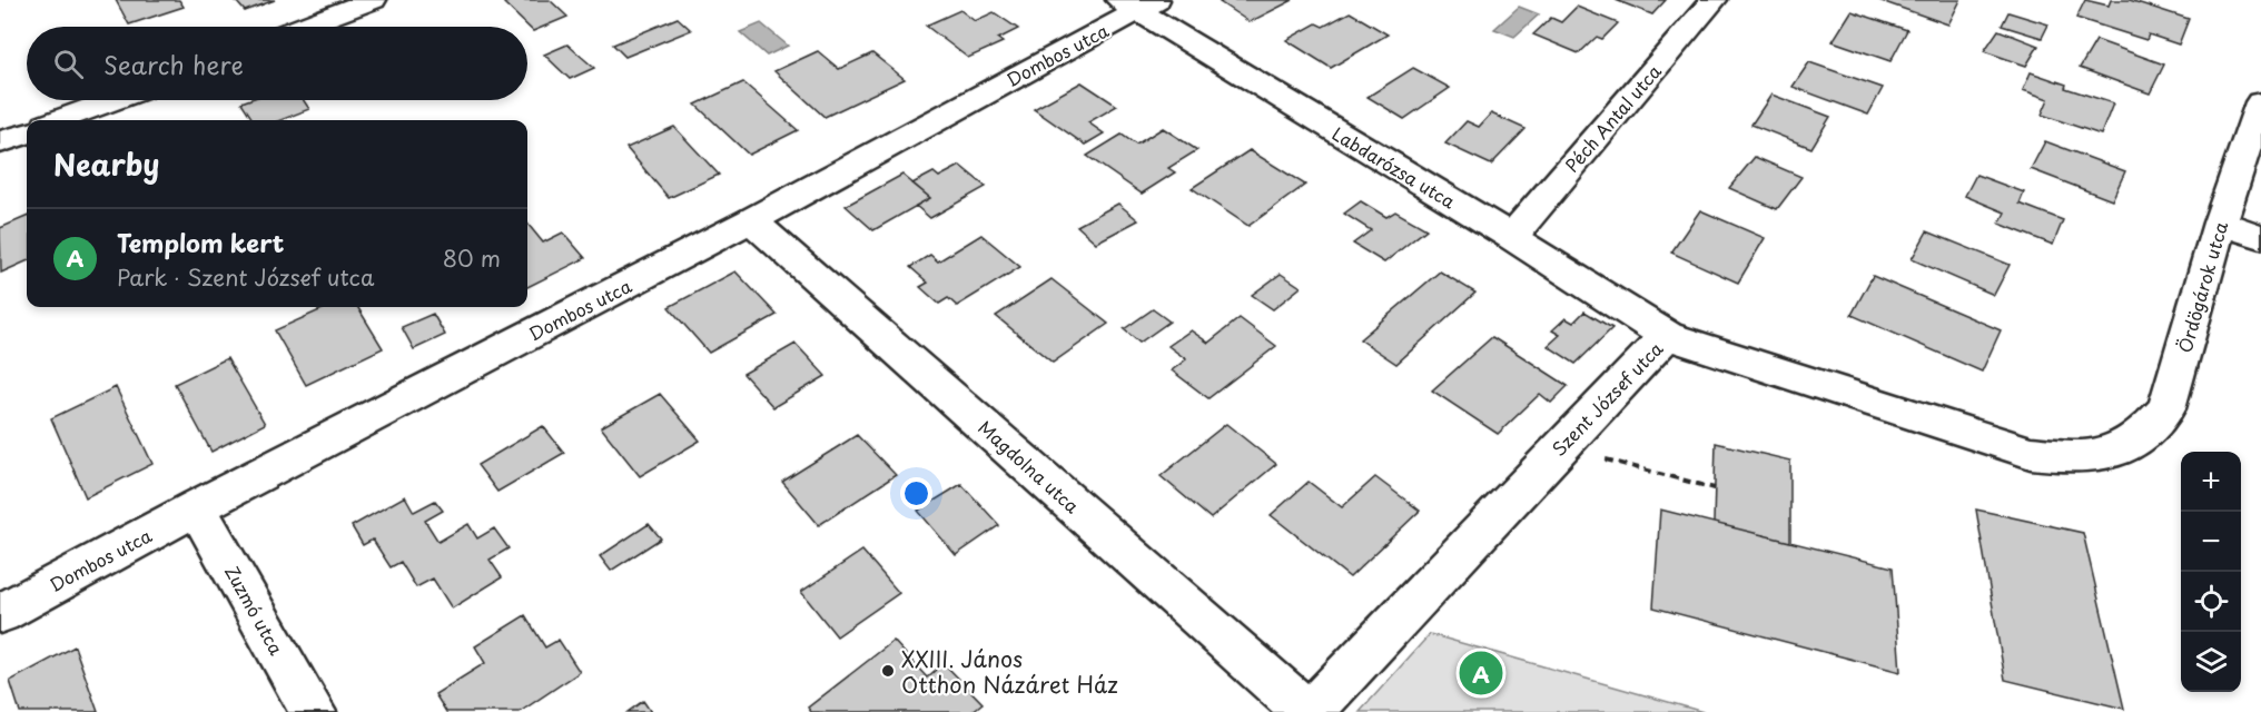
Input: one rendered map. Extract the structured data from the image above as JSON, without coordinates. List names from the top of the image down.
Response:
{
  "streets": {
    "street": [
      "Dombos utca",
      "Péch Antal utca",
      "Labdarózsa utca",
      "Ördögárok utca",
      "Szent József utca",
      "Magdolna utca",
      "Zuzmó utca"
    ]
  },
  "crossings": [
    ["Dombos utca", "Labdarózsa utca"],
    ["Dombos utca", "Magdolna utca"],
    ["Dombos utca", "Zuzmó utca"],
    ["Péch Antal utca", "Labdarózsa utca"],
    ["Labdarózsa utca", "Szent József utca"],
    ["Ördögárok utca", "Szent József utca"],
    ["Szent József utca", "Magdolna utca"]
  ],
  "places": ["XXIII. János Otthon Názáret Ház"],
  "page": {
    "search": "Search here",
    "heading": "Nearby",
    "list": [
      {
        "mark": "A",
        "name": "Templom kert",
        "note": "Park · Szent József utca",
        "value": "80 m"
      }
    ],
    "map_buttons": ["+", "−"],
    "pins": "A"
  }
}
